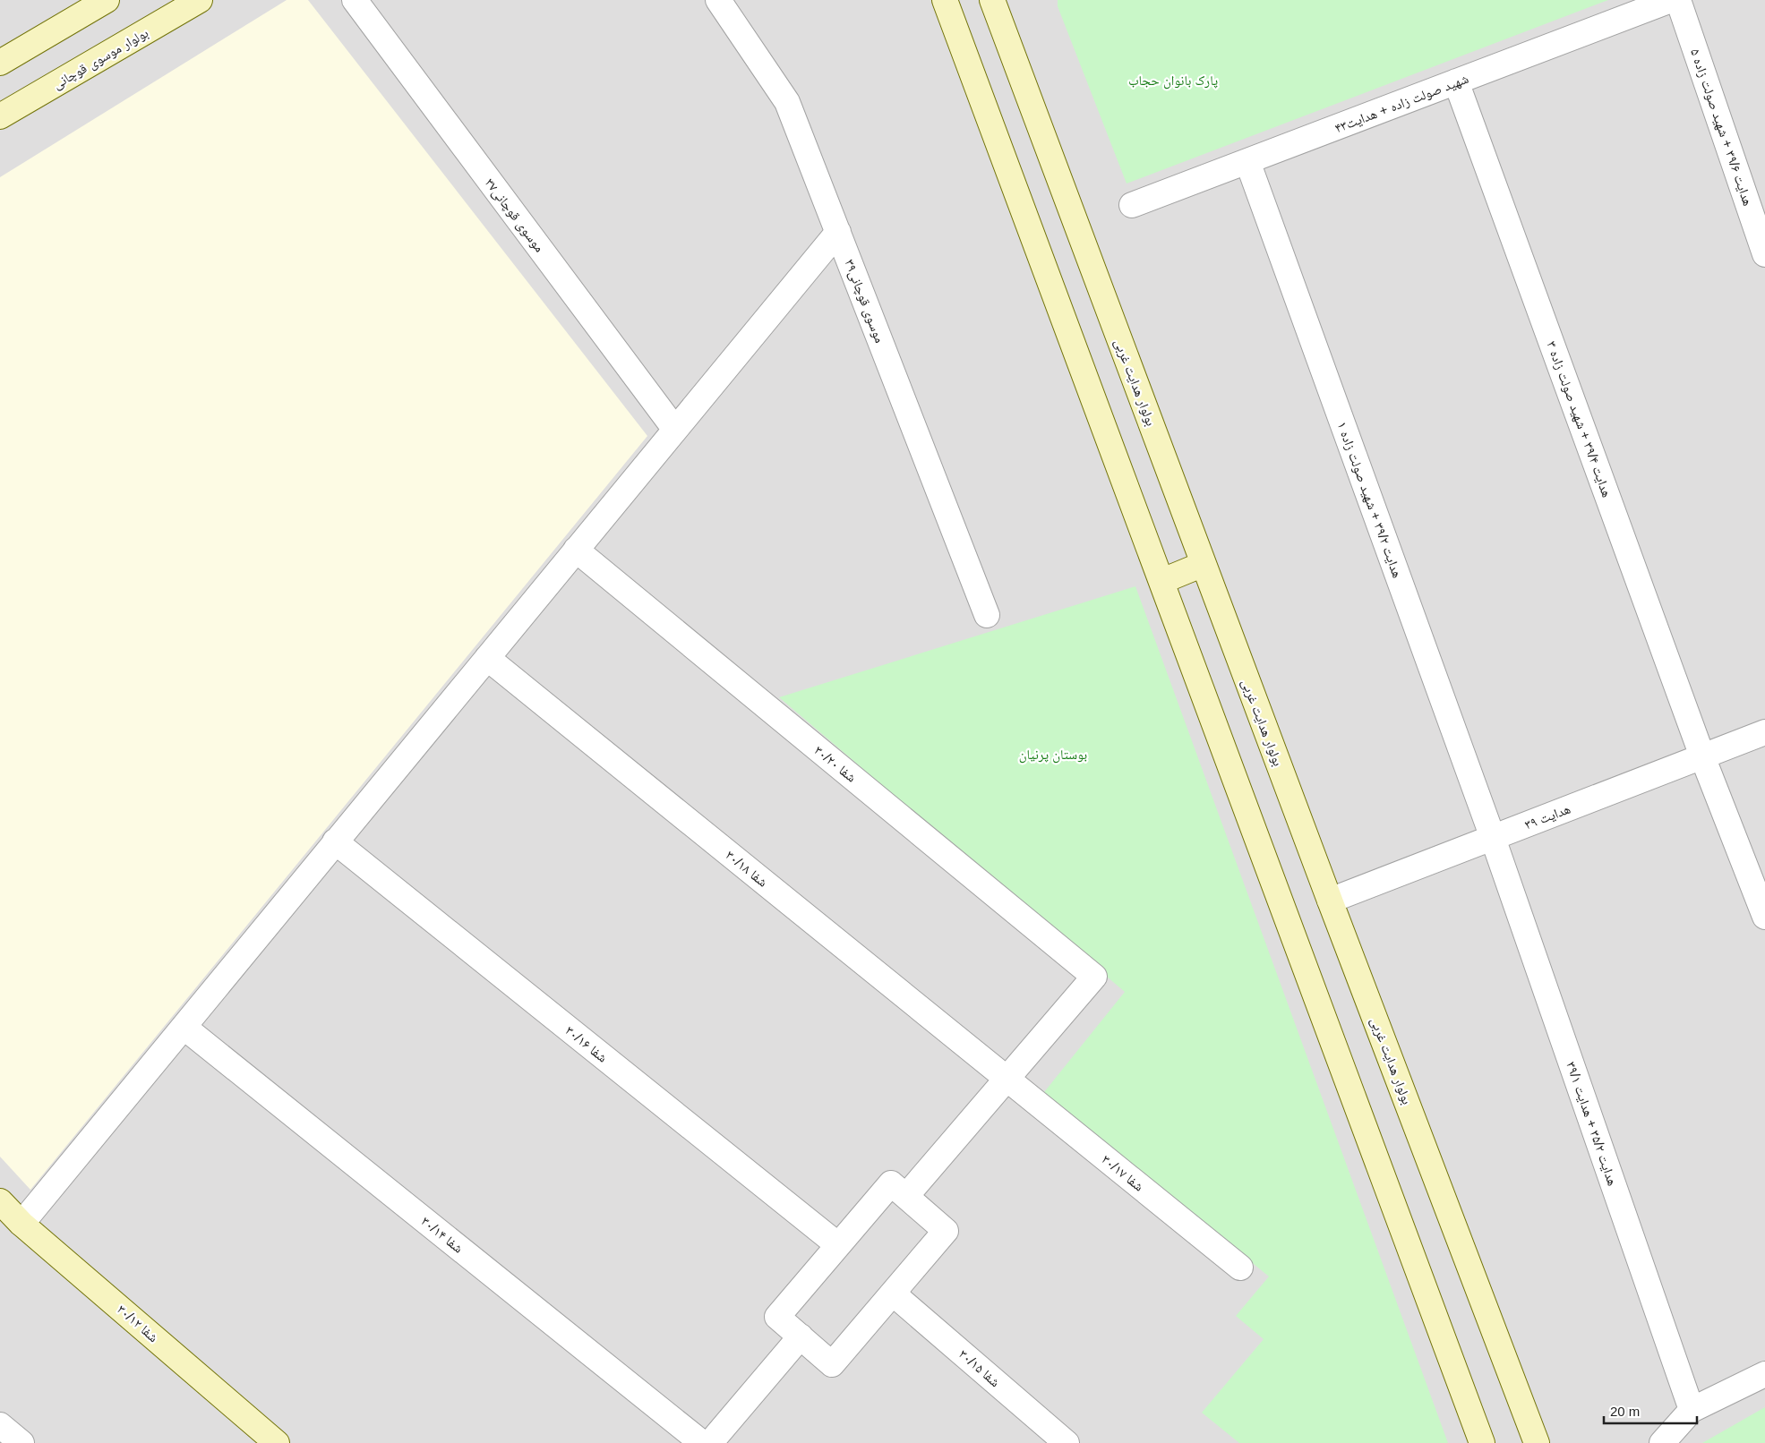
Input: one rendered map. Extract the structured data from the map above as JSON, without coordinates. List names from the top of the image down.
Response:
{
  "streets": {
    "main road": ["بولوار موسوی قوچانی", "بولوار هدایت غربی", "شفا ۳۰/۱۲"],
    "street": [
      "شهید صولت زاده + هدایت۴۳",
      "هدایت ۳۹/۶ + شهید صولت زاده ۵",
      "موسوی قوچانی۳۷",
      "موسوی قوچانی۳۹",
      "هدایت ۳۹/۴ + شهید صولت زاده ۳",
      "هدایت ۳۹/۲ + شهید صولت زاده ۱",
      "شفا ۳۰/۲۰",
      "هدایت ۳۹",
      "شفا ۳۰/۱۸",
      "شفا ۳۰/۱۶",
      "هدایت ۳۵/۲ + هدایت ۳۹/۱",
      "شفا ۳۰/۱۷",
      "شفا ۳۰/۱۴",
      "شفا ۳۰/۱۵"
    ]
  },
  "crossings": [
    ["شهید صولت زاده + هدایت۴۳", "هدایت ۳۹/۴ + شهید صولت زاده ۳"],
    ["شهید صولت زاده + هدایت۴۳", "هدایت ۳۹/۲ + شهید صولت زاده ۱"],
    ["بولوار هدایت غربی", "هدایت ۳۹"],
    ["هدایت ۳۹/۴ + شهید صولت زاده ۳", "هدایت ۳۹"],
    ["هدایت ۳۹/۲ + شهید صولت زاده ۱", "هدایت ۳۹"],
    ["هدایت ۳۹/۲ + شهید صولت زاده ۱", "هدایت ۳۵/۲ + هدایت ۳۹/۱"],
    ["شفا ۳۰/۲۰", "شفا ۳۰/۱۸"],
    ["شفا ۳۰/۲۰", "شفا ۳۰/۱۷"],
    ["هدایت ۳۹", "هدایت ۳۵/۲ + هدایت ۳۹/۱"],
    ["شفا ۳۰/۱۸", "شفا ۳۰/۱۷"]
  ],
  "parks": ["پارک بانوان حجاب", "بوستان پرنیان"],
  "scale_bar": "20 m"
}
